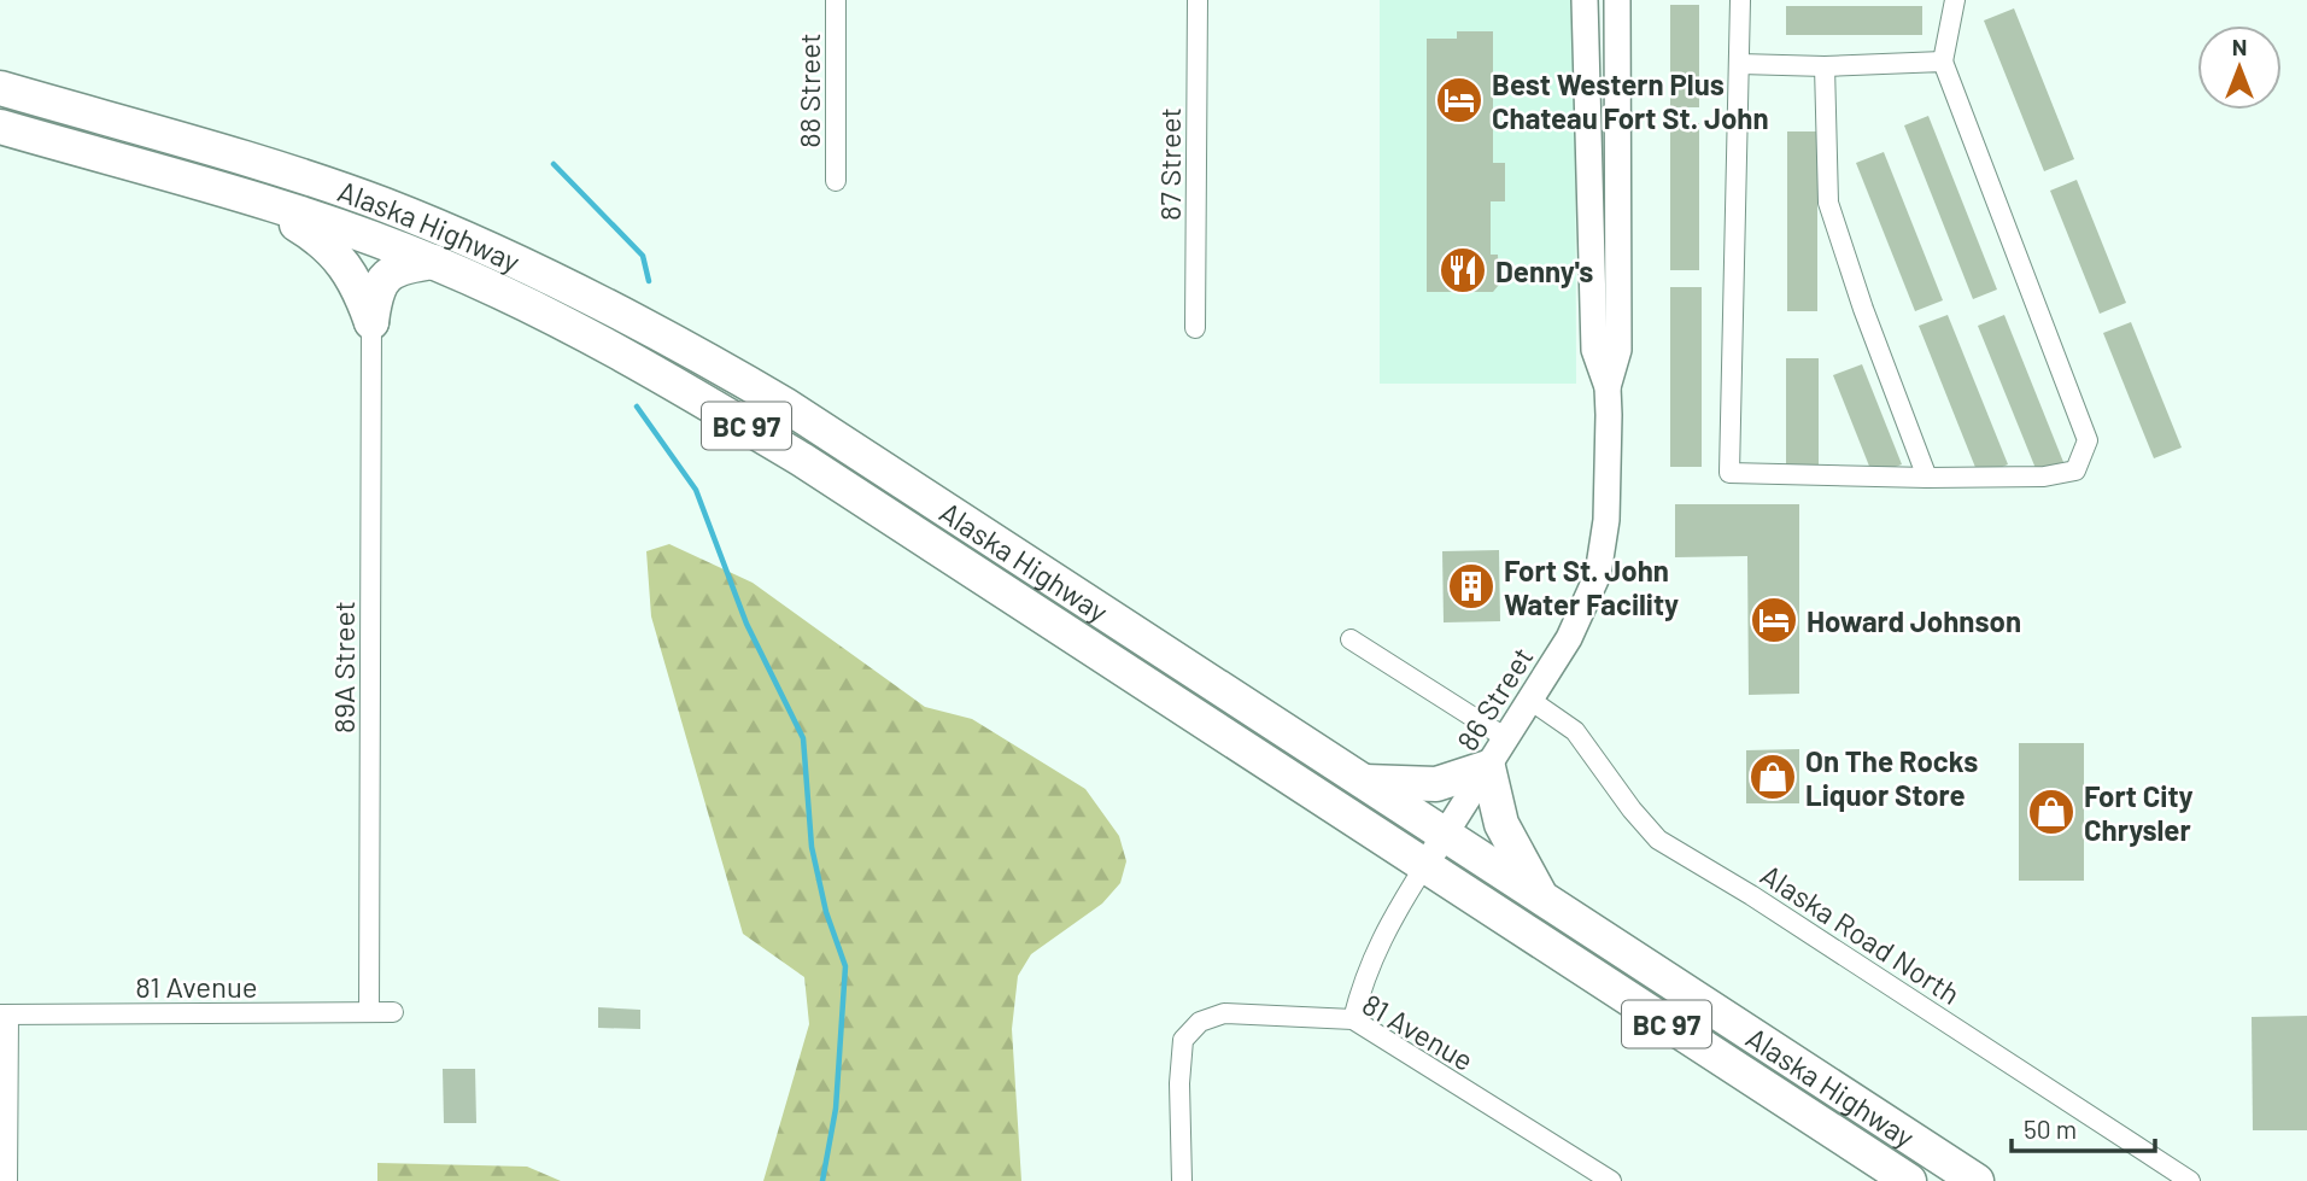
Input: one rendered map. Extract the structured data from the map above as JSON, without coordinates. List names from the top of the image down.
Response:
{
  "streets": {
    "highway": ["Alaska Highway", "BC 97"],
    "main road": ["86 Street"],
    "street": [
      "88 Street",
      "87 Street",
      "89A Street",
      "Alaska Road North",
      "81 Avenue"
    ]
  },
  "crossings": [
    ["Alaska Highway", "86 Street"],
    ["89A Street", "81 Avenue"],
    ["86 Street", "Alaska Road North"],
    ["86 Street", "81 Avenue"]
  ],
  "places": {
    "hotel": ["Best Western Plus Chateau Fort St. John", "Howard Johnson"],
    "restaurant": ["Denny's"],
    "building": ["Fort St. John Water Facility"],
    "shop": ["On The Rocks Liquor Store", "Fort City Chrysler"]
  },
  "scale_bar": "50 m",
  "north": "top"
}
